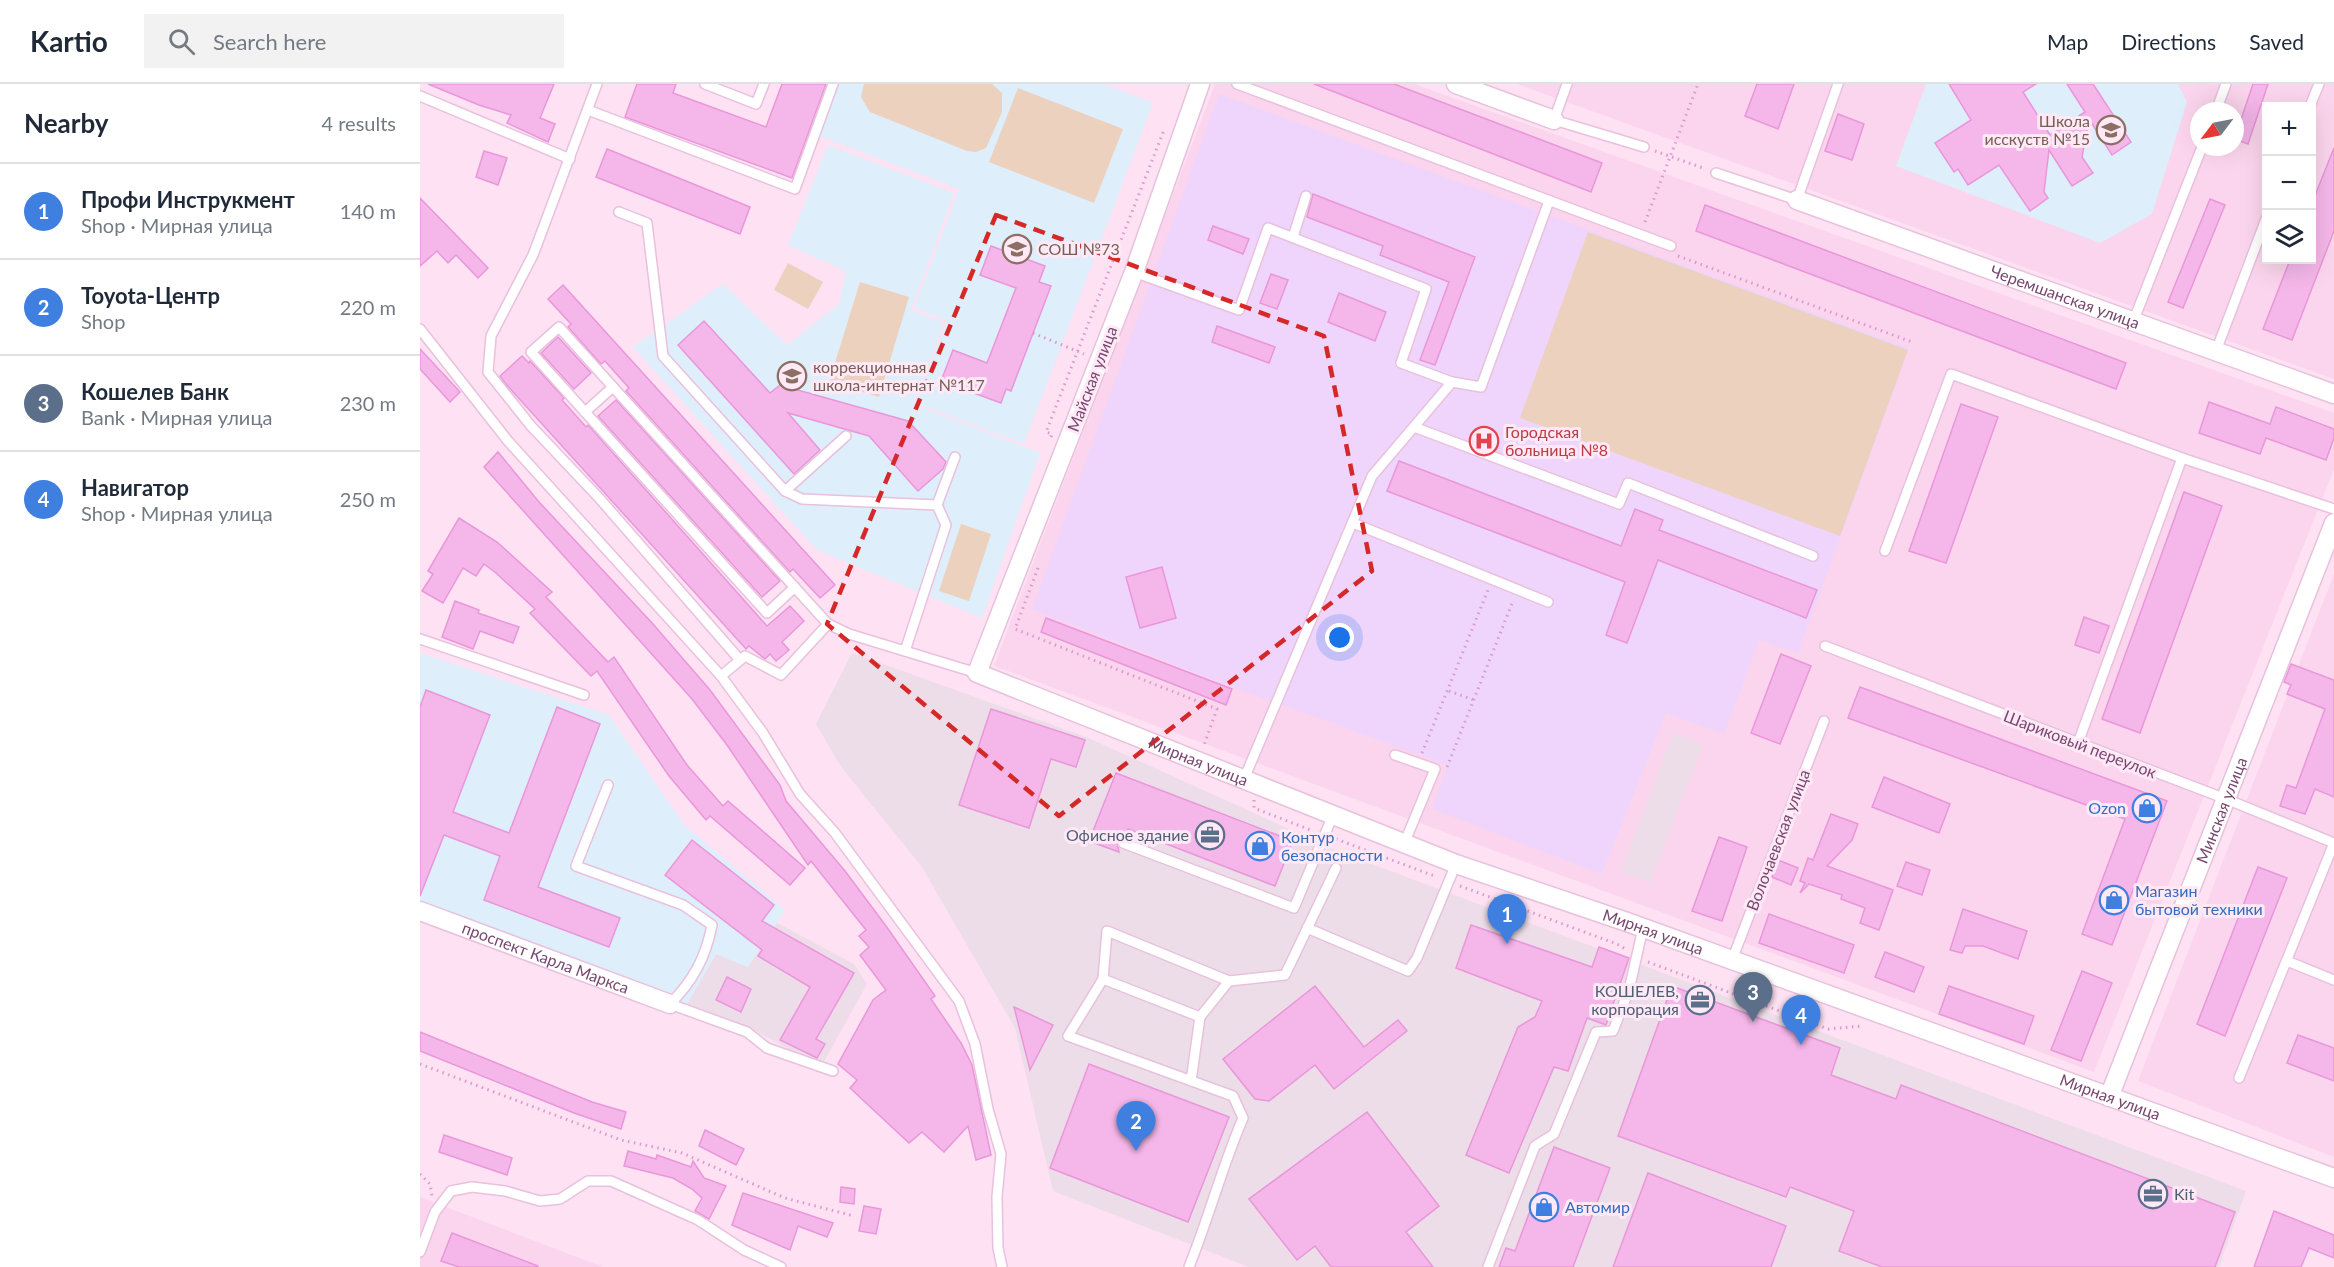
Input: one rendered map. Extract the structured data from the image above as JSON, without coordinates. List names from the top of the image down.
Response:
{
  "streets": {
    "street": [
      "Черемшанская улица",
      "Майская улица",
      "Мирная улица",
      "Минская улица",
      "проспект Карла Маркса"
    ],
    "lane": ["Шариковый переулок", "Волочаевская улица"]
  },
  "crossings": [
    ["Майская улица", "Мирная улица"],
    ["Шариковый переулок", "Минская улица"],
    ["Мирная улица", "Минская улица"],
    ["Мирная улица", "Волочаевская улица"]
  ],
  "places": {
    "school or university": ["Школа исскуств №15", "СОШ №73", "коррекционная школа-интернат №117"],
    "hospital": ["Городская больница №8"],
    "shop": [
      "Ozon",
      "Контур безопасности",
      "Магазин бытовой техники",
      "Автомир"
    ],
    "office": ["Офисное здание", "КОШЕЛЕВ, корпорация", "Kit"]
  },
  "north": "bottom left",
  "page": {
    "header": "Kartio",
    "search": "Search here",
    "nav": ["Map", "Directions", "Saved"],
    "heading": ["Nearby", "4 results"],
    "map_buttons": ["+", "−"],
    "list": [
      {
        "mark": "1",
        "name": "Профи Инструкмент",
        "note": "Shop · Мирная улица",
        "value": "140 m"
      },
      {
        "mark": "2",
        "name": "Toyota-Центр",
        "note": "Shop",
        "value": "220 m"
      },
      {
        "mark": "3",
        "name": "Кошелев Банк",
        "note": "Bank · Мирная улица",
        "value": "230 m"
      },
      {
        "mark": "4",
        "name": "Навигатор",
        "note": "Shop · Мирная улица",
        "value": "250 m"
      }
    ],
    "pins": [
      "1",
      "3",
      "4",
      "2"
    ]
  }
}
